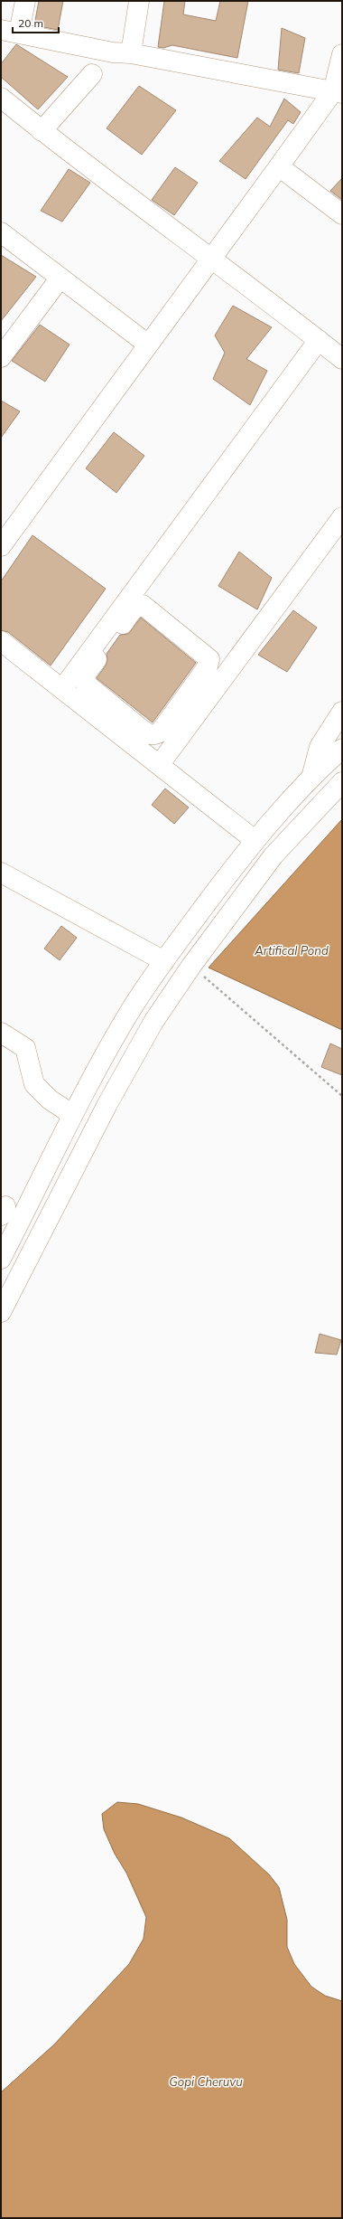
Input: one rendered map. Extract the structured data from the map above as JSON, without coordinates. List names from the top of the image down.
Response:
{
  "water": ["Artifical Pond", "Gopi Cheruvu"],
  "scale_bar": "20 m"
}
